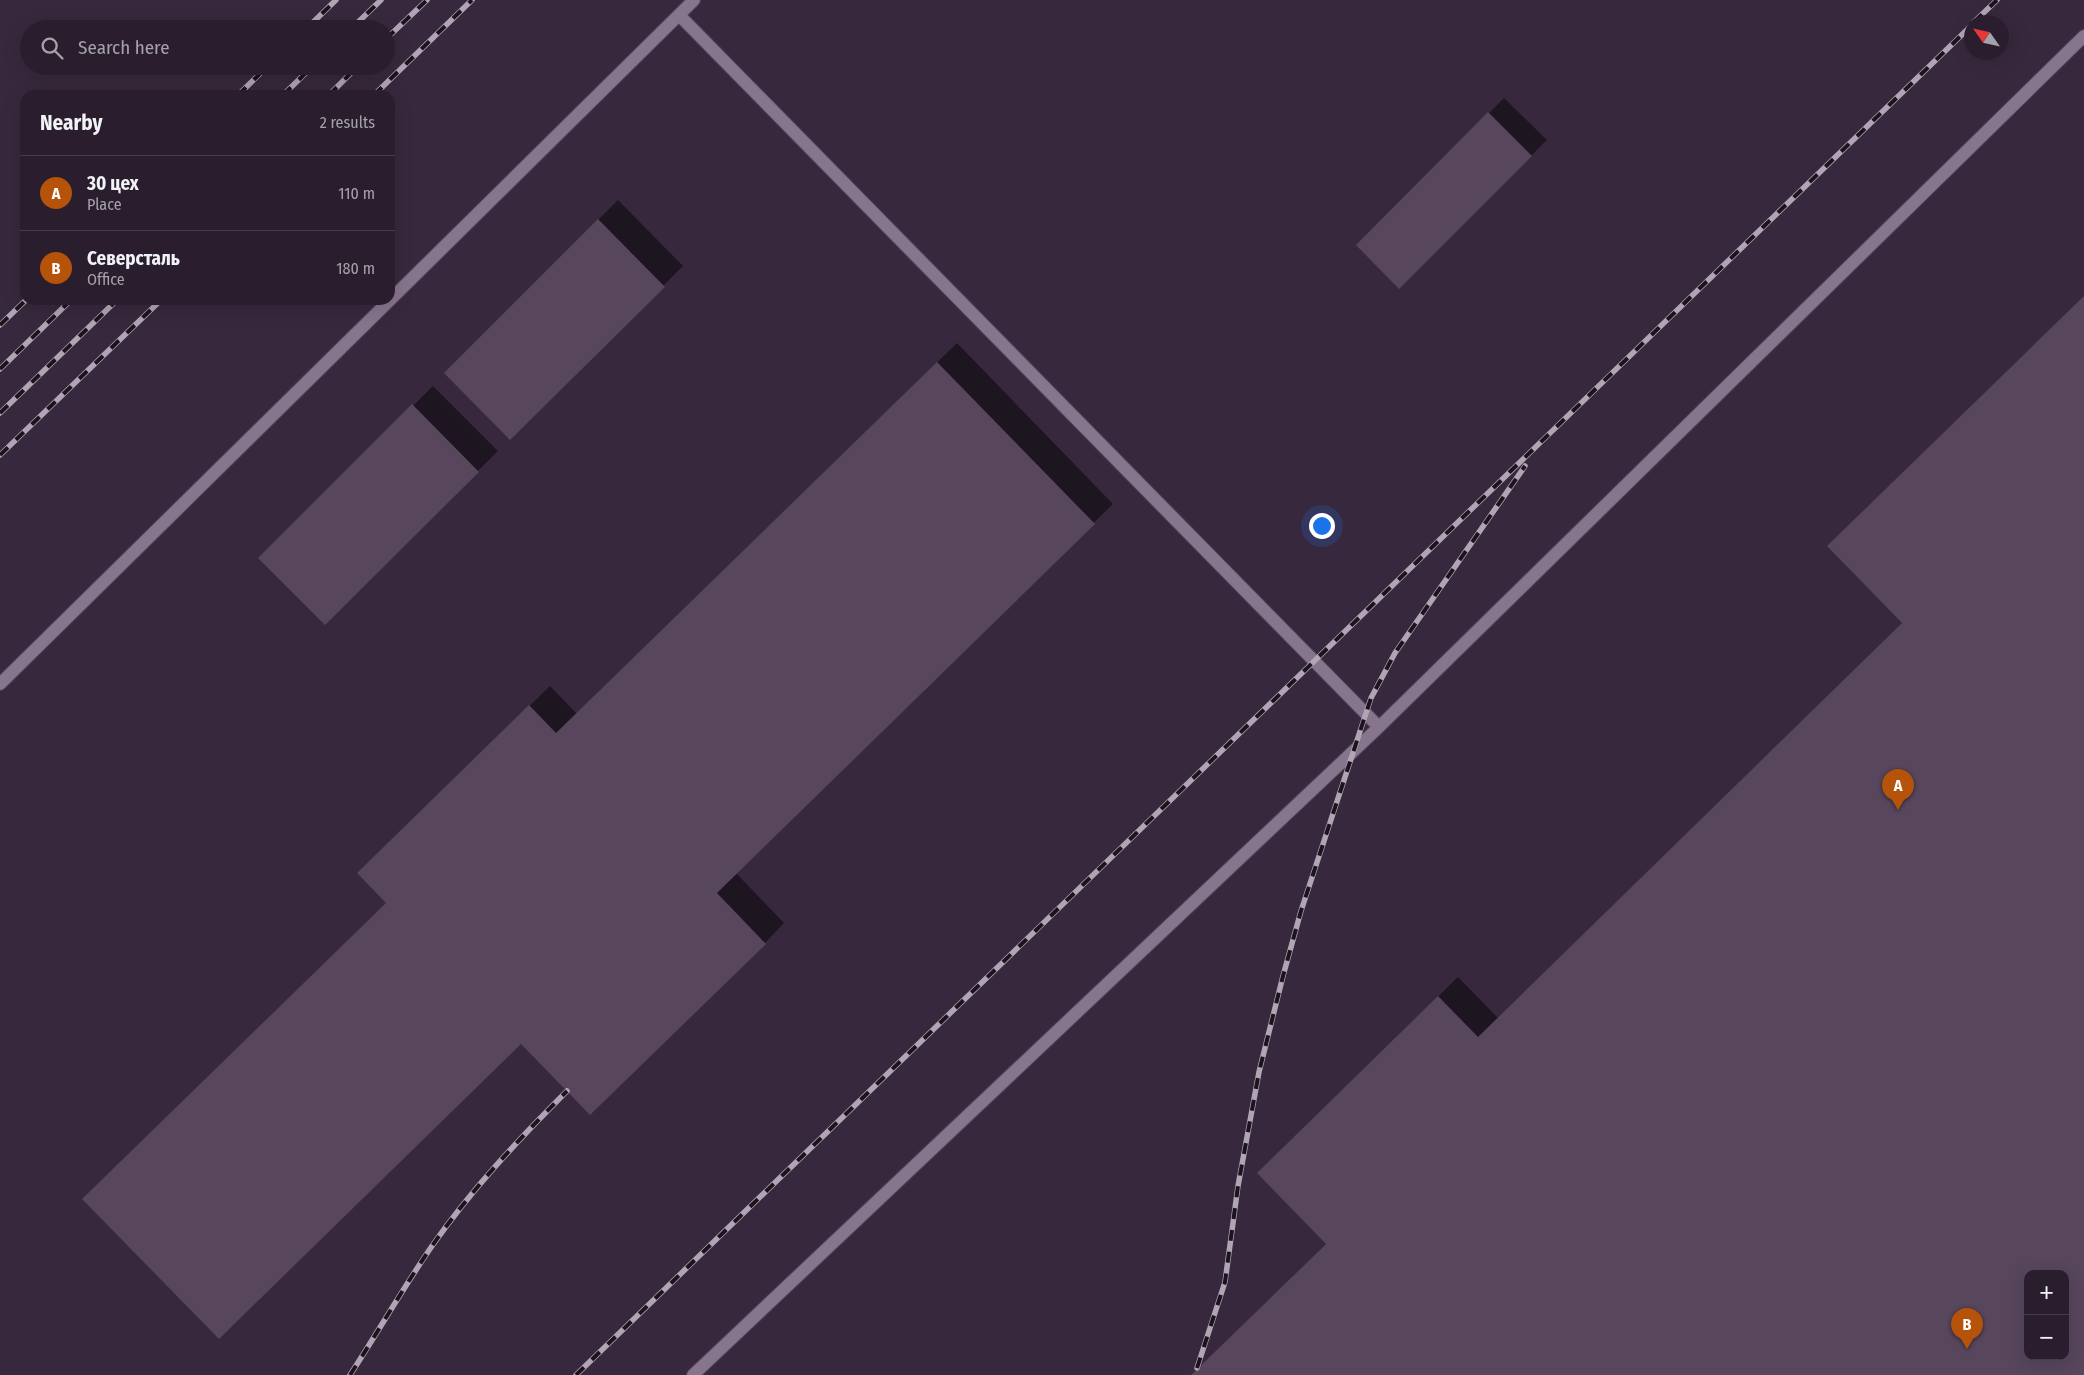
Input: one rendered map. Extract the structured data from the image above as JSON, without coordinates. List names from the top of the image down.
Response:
{
  "north": "top left",
  "page": {
    "search": "Search here",
    "heading": ["Nearby", "2 results"],
    "list": [
      {
        "mark": "A",
        "name": "30 цех",
        "note": "Place",
        "value": "110 m"
      },
      {
        "mark": "B",
        "name": "Северсталь",
        "note": "Office",
        "value": "180 m"
      }
    ],
    "pins": ["A", "B"],
    "map_buttons": ["+", "−"]
  }
}
